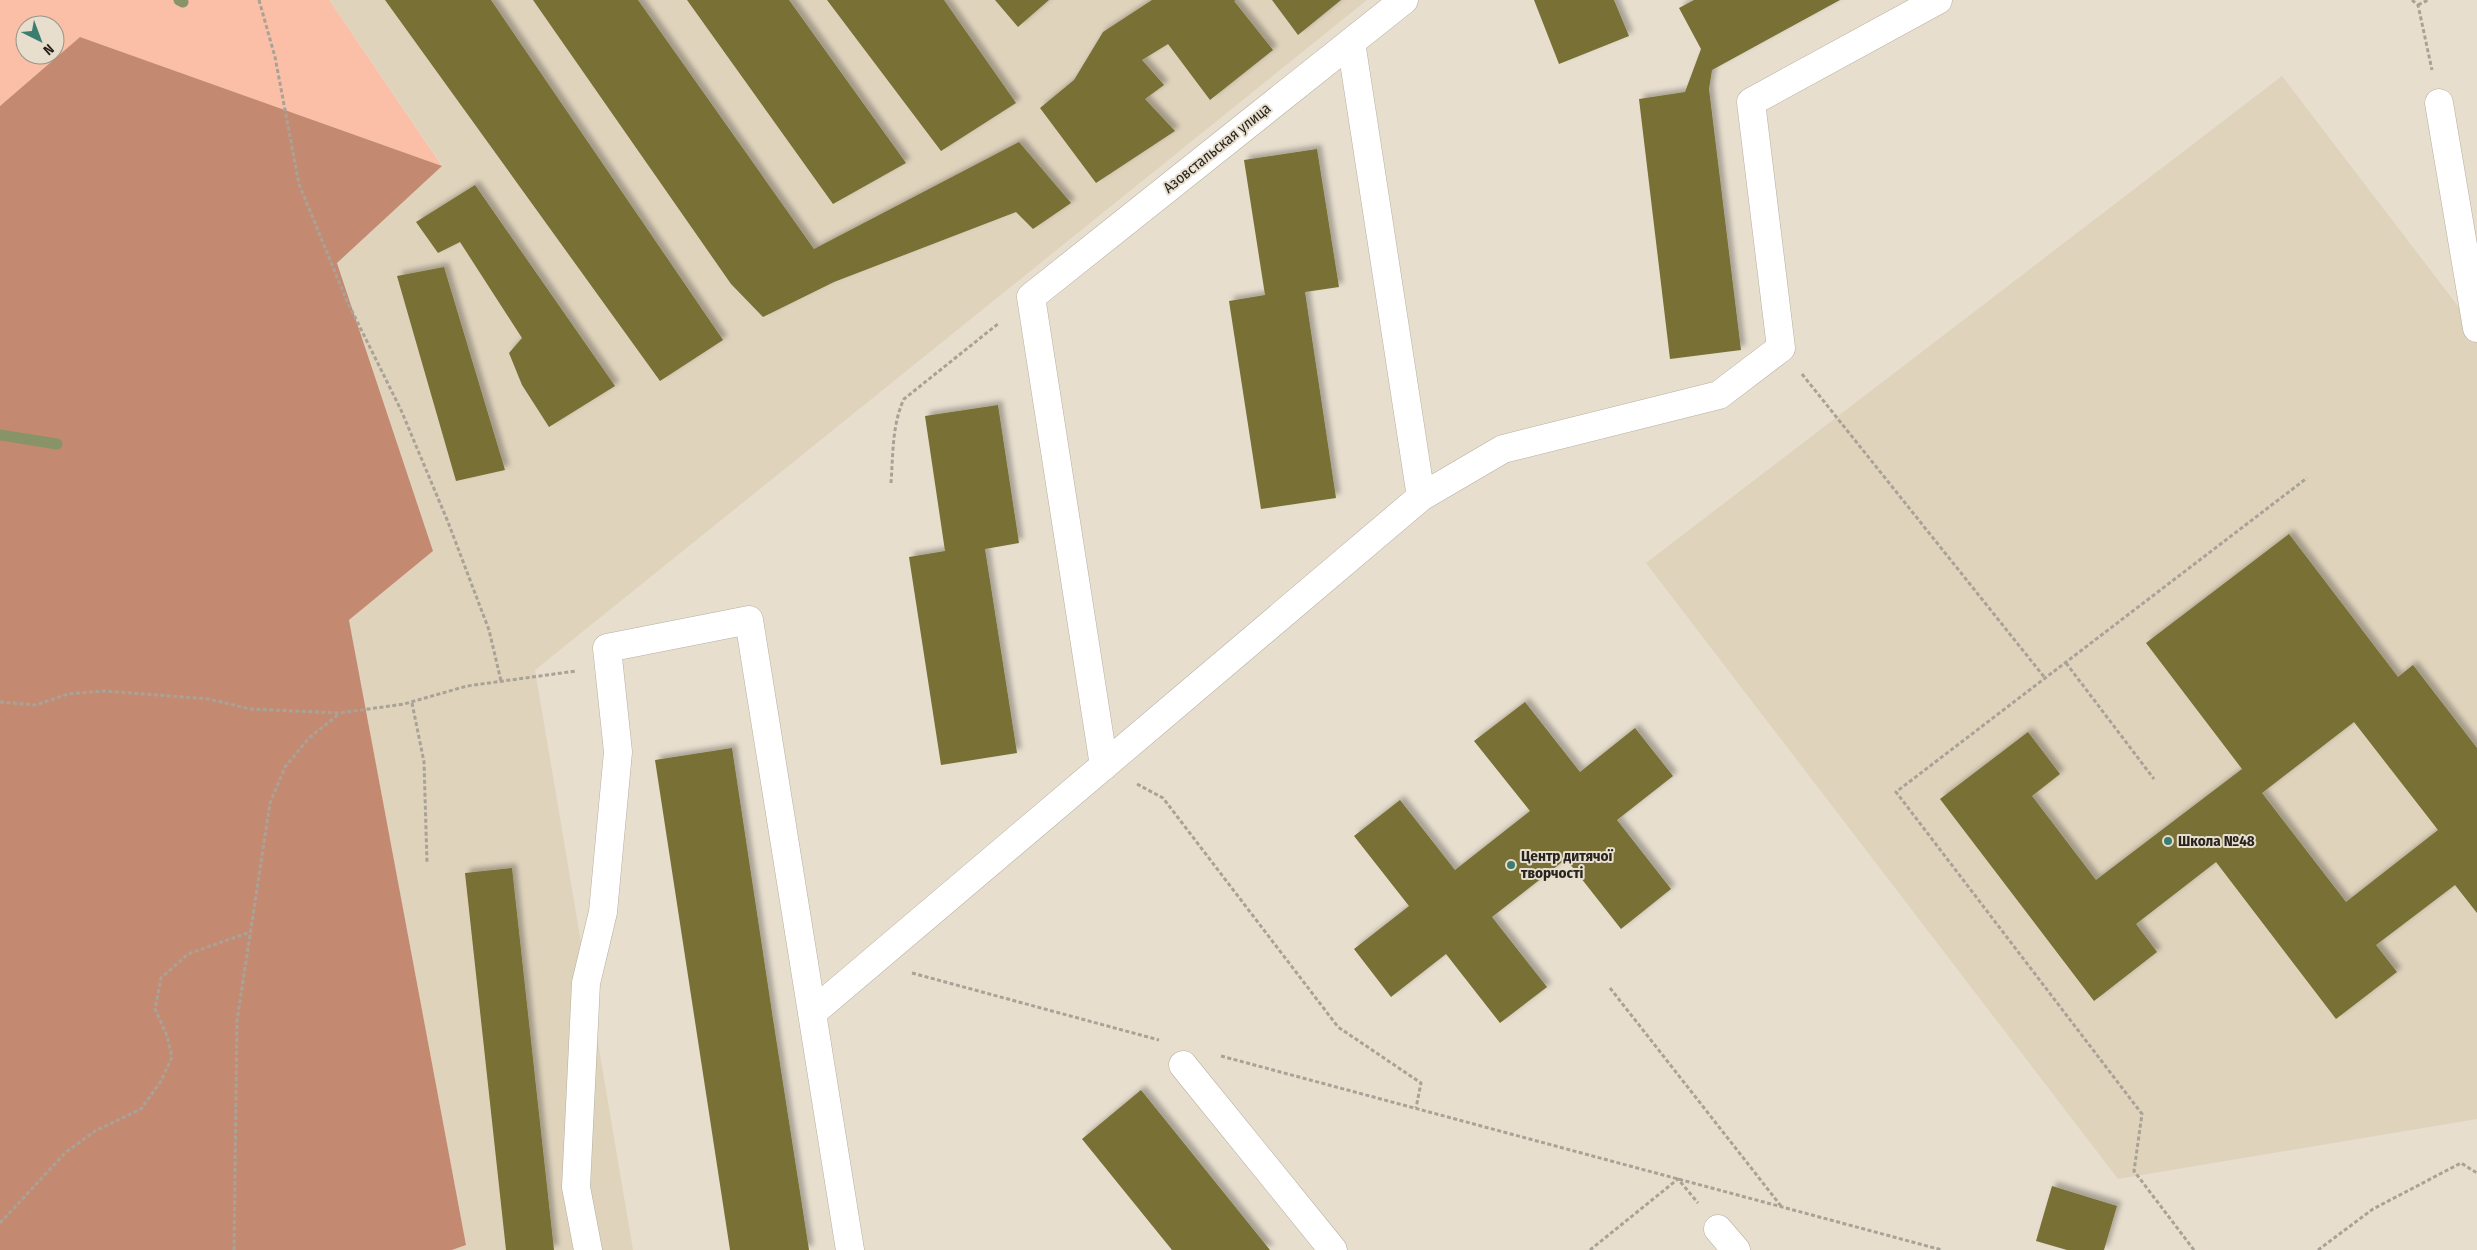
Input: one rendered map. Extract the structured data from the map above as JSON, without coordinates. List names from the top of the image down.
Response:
{
  "streets": {
    "street": ["Азовстальская улица"]
  },
  "places": ["Школа №48", "Центр дитячої творчості"],
  "north": "bottom right"
}
